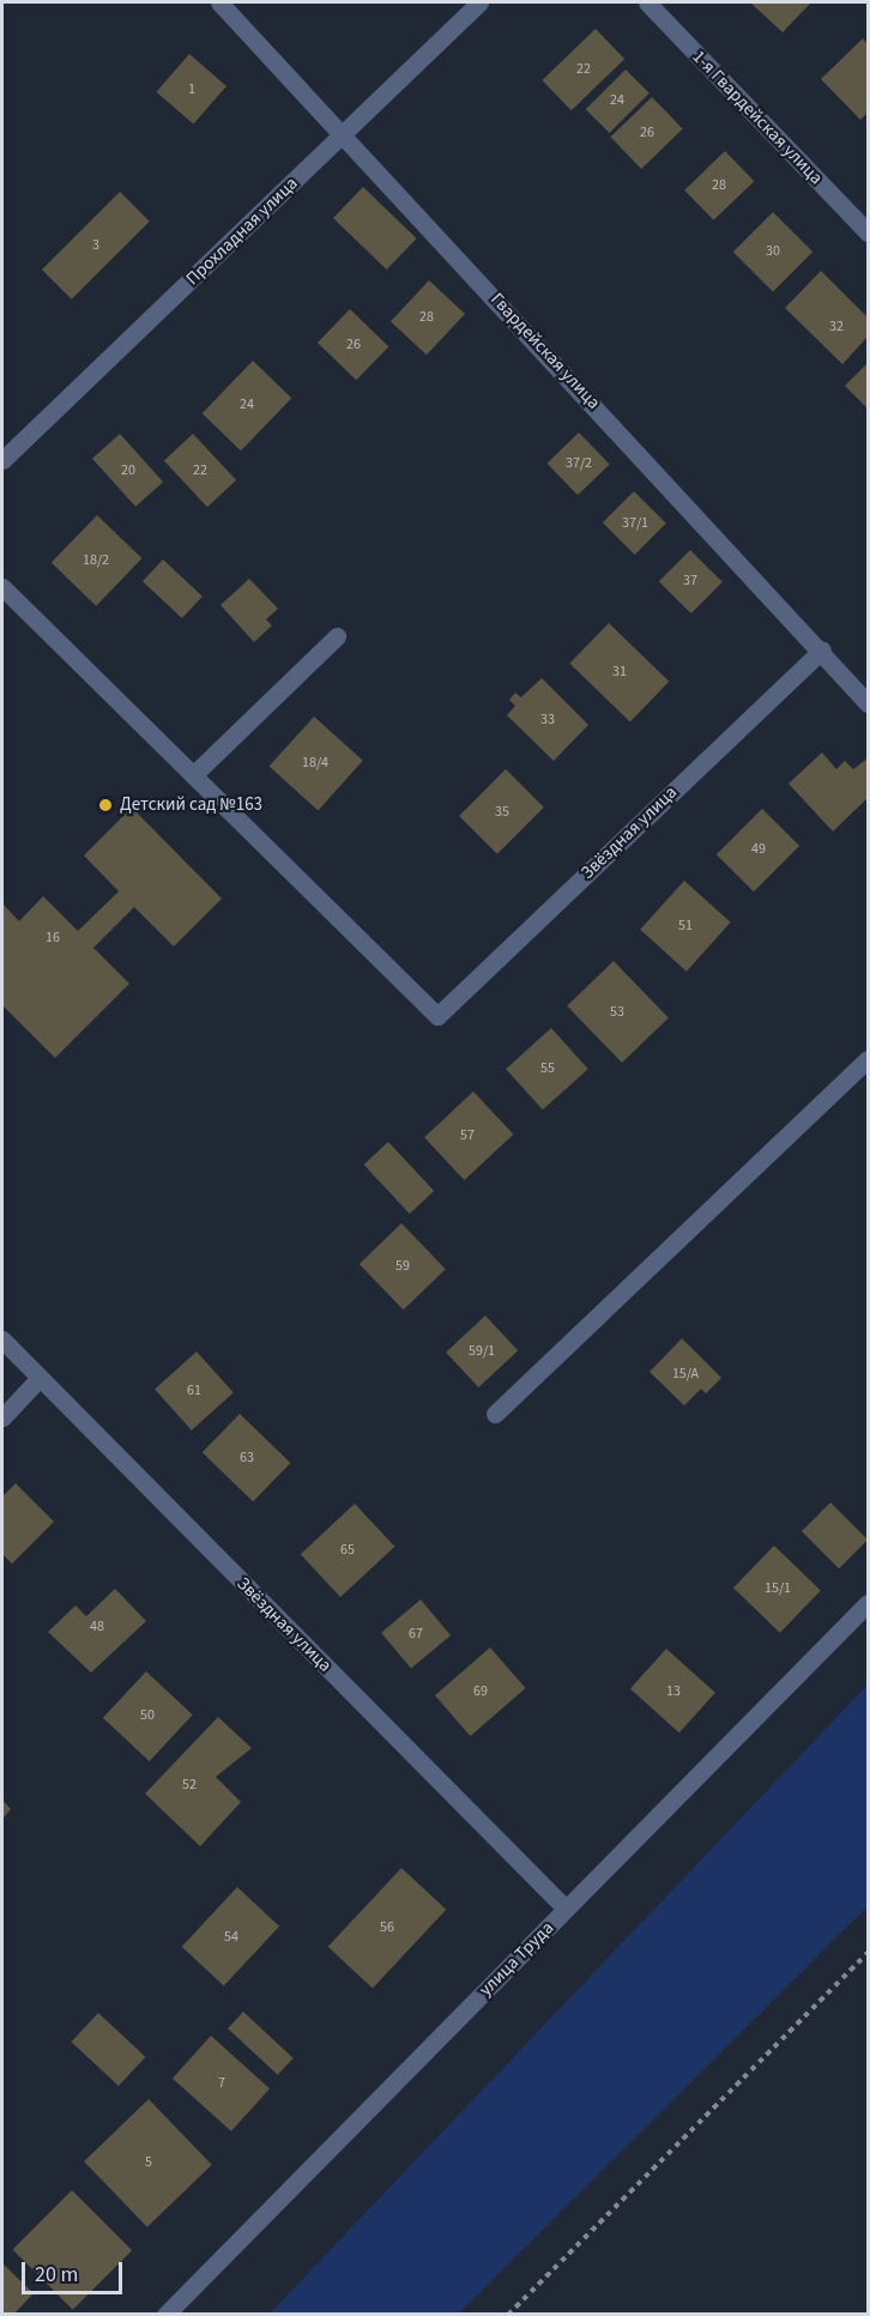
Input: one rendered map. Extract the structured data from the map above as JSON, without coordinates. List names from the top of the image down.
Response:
{
  "streets": {
    "street": [
      "1-я Гвардейская улица",
      "Прохладная улица",
      "Гвардейская улица",
      "Звёздная улица",
      "улица Труда"
    ]
  },
  "crossings": [
    ["Прохладная улица", "Гвардейская улица"],
    ["Гвардейская улица", "Звёздная улица"],
    ["Звёздная улица", "улица Труда"]
  ],
  "places": ["Детский cад №163"],
  "house_numbers": [
    "22",
    "1",
    "24",
    "26",
    "28",
    "3",
    "30",
    "28",
    "32",
    "26",
    "24",
    "37/2",
    "20",
    "22",
    "37/1",
    "18/2",
    "37",
    "31",
    "33",
    "18/4",
    "35",
    "49",
    "51",
    "16",
    "53",
    "55",
    "57",
    "59",
    "59/1",
    "15/А",
    "61",
    "63",
    "65",
    "15/1",
    "48",
    "67",
    "69",
    "13",
    "50",
    "52",
    "56",
    "54",
    "7",
    "5"
  ],
  "scale_bar": "20 m"
}
